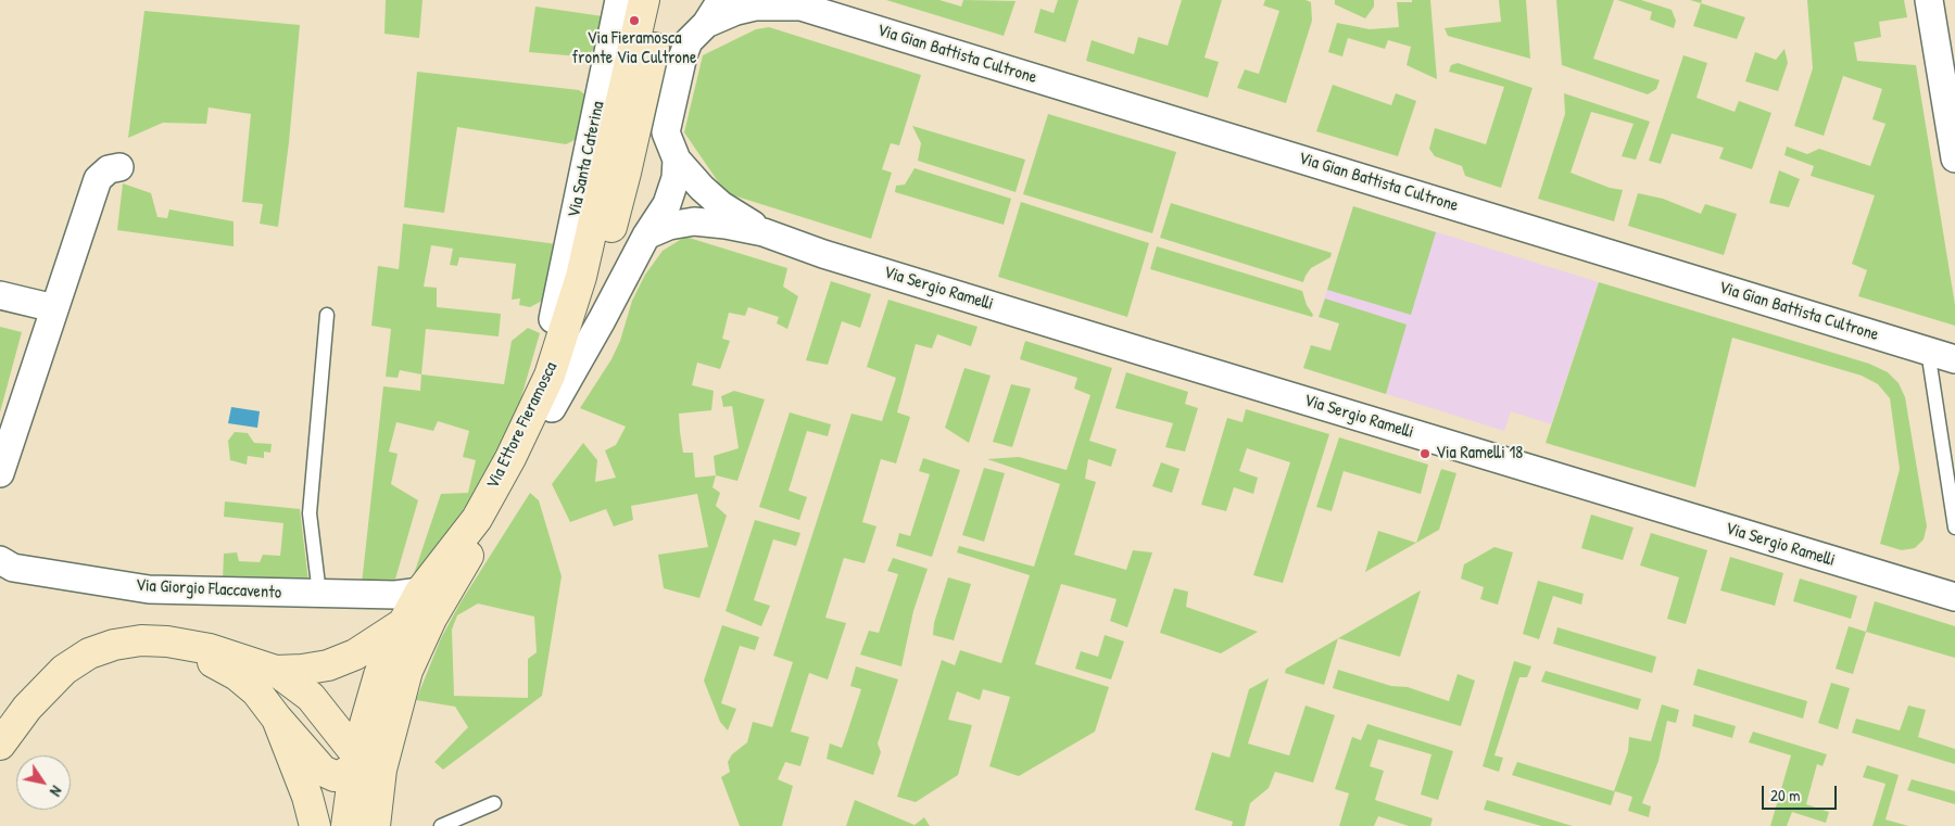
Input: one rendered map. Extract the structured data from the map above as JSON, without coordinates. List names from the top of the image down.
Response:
{
  "streets": {
    "main road": ["Via Ettore Fieramosca"],
    "street": [
      "Via Gian Battista Cultrone",
      "Via Santa Caterina",
      "Via Sergio Ramelli",
      "Via Giorgio Flaccavento"
    ]
  },
  "crossings": [
    ["Via Ettore Fieramosca", "Via Giorgio Flaccavento"]
  ],
  "places": ["Via Fieramosca fronte Via Cultrone", "Via Ramelli 18"],
  "scale_bar": "20 m",
  "north": "bottom right"
}
